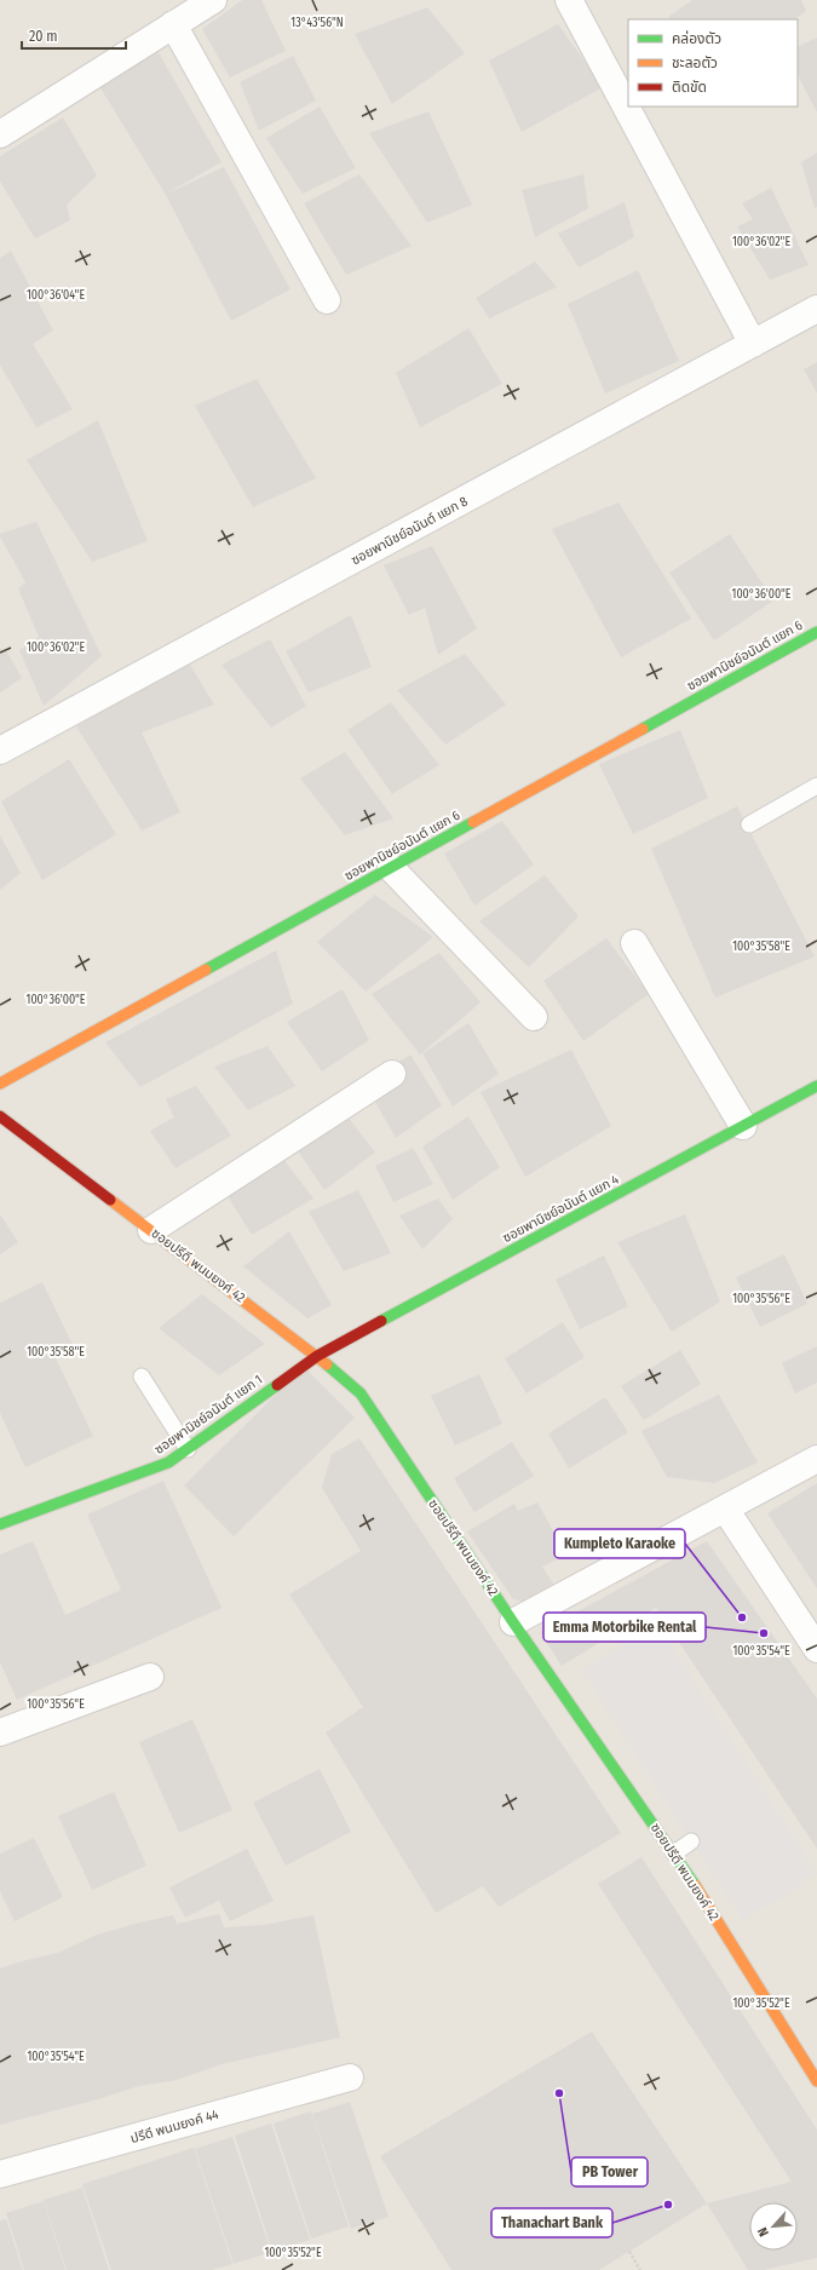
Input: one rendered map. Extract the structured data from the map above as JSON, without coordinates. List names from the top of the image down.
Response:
{
  "streets": {
    "street": [
      "ซอยพานิชย์อนันต์ แยก 8",
      "ซอยพานิชย์อนันต์ แยก 6",
      "ซอยพานิชย์อนันต์ แยก 4",
      "ซอยปรีดี พนมยงค์ 42",
      "ซอยพานิชย์อนันต์ แยก 1",
      "ปรีดี พนมยงค์ 44"
    ]
  },
  "crossings": [
    ["ซอยพานิชย์อนันต์ แยก 4", "ซอยปรีดี พนมยงค์ 42"],
    ["ซอยพานิชย์อนันต์ แยก 4", "ซอยพานิชย์อนันต์ แยก 1"],
    ["ซอยปรีดี พนมยงค์ 42", "ซอยพานิชย์อนันต์ แยก 1"]
  ],
  "places": [
    "Kumpleto Karaoke",
    "Emma Motorbike Rental",
    "PB Tower",
    "Thanachart Bank"
  ],
  "legend": ["คล่องตัว", "ชะลอตัว", "ติดขัด"],
  "scale_bar": "20 m",
  "north": "bottom left",
  "coordinates": [
    "13°43'56\"N",
    "100°36'02\"E",
    "100°36'04\"E",
    "100°36'00\"E",
    "100°35'58\"E",
    "100°35'56\"E",
    "100°35'54\"E",
    "100°35'52\"E"
  ]
}
